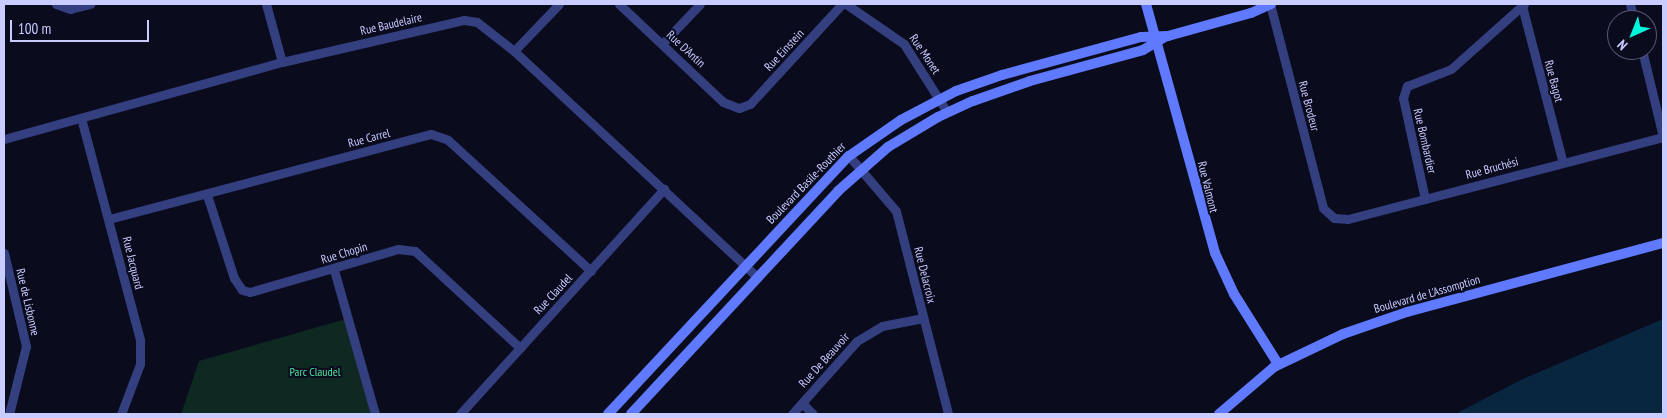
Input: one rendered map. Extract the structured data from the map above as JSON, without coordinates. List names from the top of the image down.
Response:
{
  "streets": {
    "street": [
      "Rue Baudelaire",
      "Rue D'Antin",
      "Rue Einstein",
      "Rue Monet",
      "Rue Bagot",
      "Rue Brodeur",
      "Rue Carrel",
      "Rue Bombardier",
      "Rue Bruchési",
      "Boulevard Basile-Routhier",
      "Rue Valmont",
      "Rue Chopin",
      "Rue Jacquard",
      "Rue Delacroix",
      "Rue Claudel",
      "Boulevard de L'Assomption",
      "Rue de Lisbonne",
      "Rue De Beauvoir"
    ]
  },
  "crossings": [
    ["Rue Baudelaire", "Boulevard Basile-Routhier"],
    ["Rue Baudelaire", "Rue Jacquard"],
    ["Rue Baudelaire", "Rue Claudel"],
    ["Rue D'Antin", "Rue Einstein"],
    ["Rue Einstein", "Rue Monet"],
    ["Rue Monet", "Boulevard Basile-Routhier"],
    ["Rue Bagot", "Rue Bombardier"],
    ["Rue Bagot", "Rue Bruchési"],
    ["Rue Brodeur", "Rue Bruchési"],
    ["Rue Brodeur", "Boulevard Basile-Routhier"],
    ["Rue Carrel", "Rue Chopin"],
    ["Rue Carrel", "Rue Jacquard"],
    ["Rue Carrel", "Rue Claudel"],
    ["Rue Bombardier", "Rue Bruchési"],
    ["Boulevard Basile-Routhier", "Rue Valmont"],
    ["Boulevard Basile-Routhier", "Rue Delacroix"],
    ["Rue Valmont", "Boulevard de L'Assomption"],
    ["Rue Chopin", "Rue Claudel"],
    ["Rue Delacroix", "Rue De Beauvoir"]
  ],
  "parks": ["Parc Claudel"],
  "scale_bar": "100 m",
  "north": "bottom left"
}
